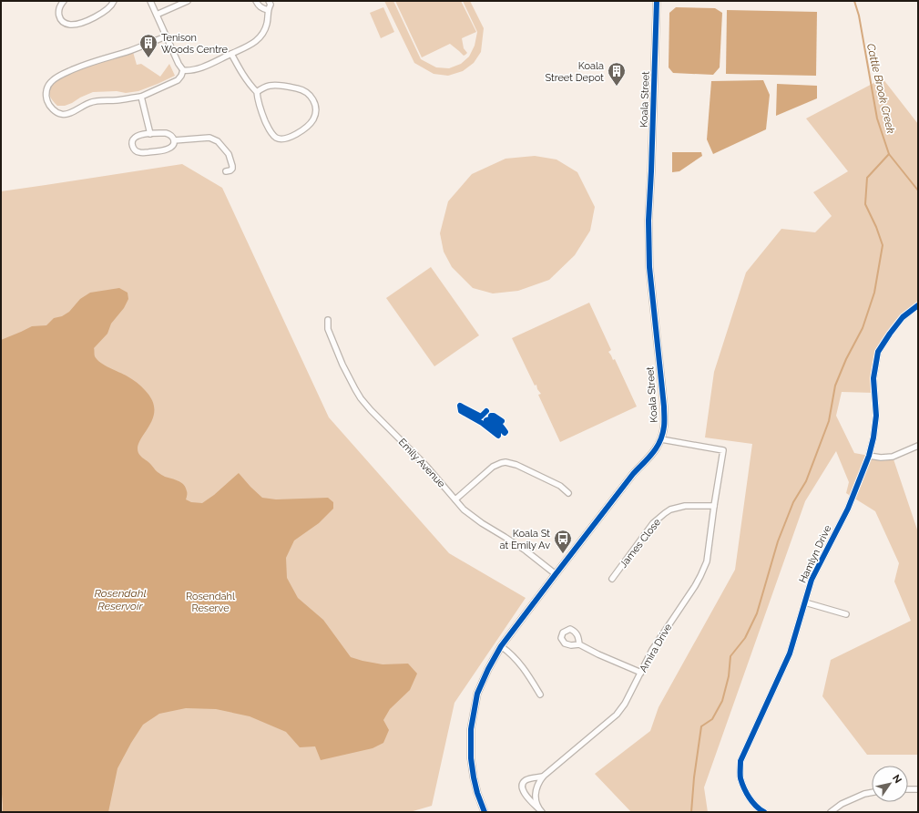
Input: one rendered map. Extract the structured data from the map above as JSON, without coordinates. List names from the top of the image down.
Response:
{
  "streets": {
    "street": [
      "Koala Street",
      "Emily Avenue",
      "James Close",
      "Hamlyn Drive",
      "Amira Drive"
    ]
  },
  "crossings": [
    ["Koala Street", "Emily Avenue"],
    ["Koala Street", "Amira Drive"],
    ["James Close", "Amira Drive"]
  ],
  "water": ["Cattle Brook Creek", "Rosendahl Reservoir"],
  "parks": ["Rosendahl Reserve"],
  "places": {
    "building": ["Tenison Woods Centre", "Koala Street Depot"],
    "bus stop": ["Koala St at Emily Av"]
  },
  "north": "top right"
}
